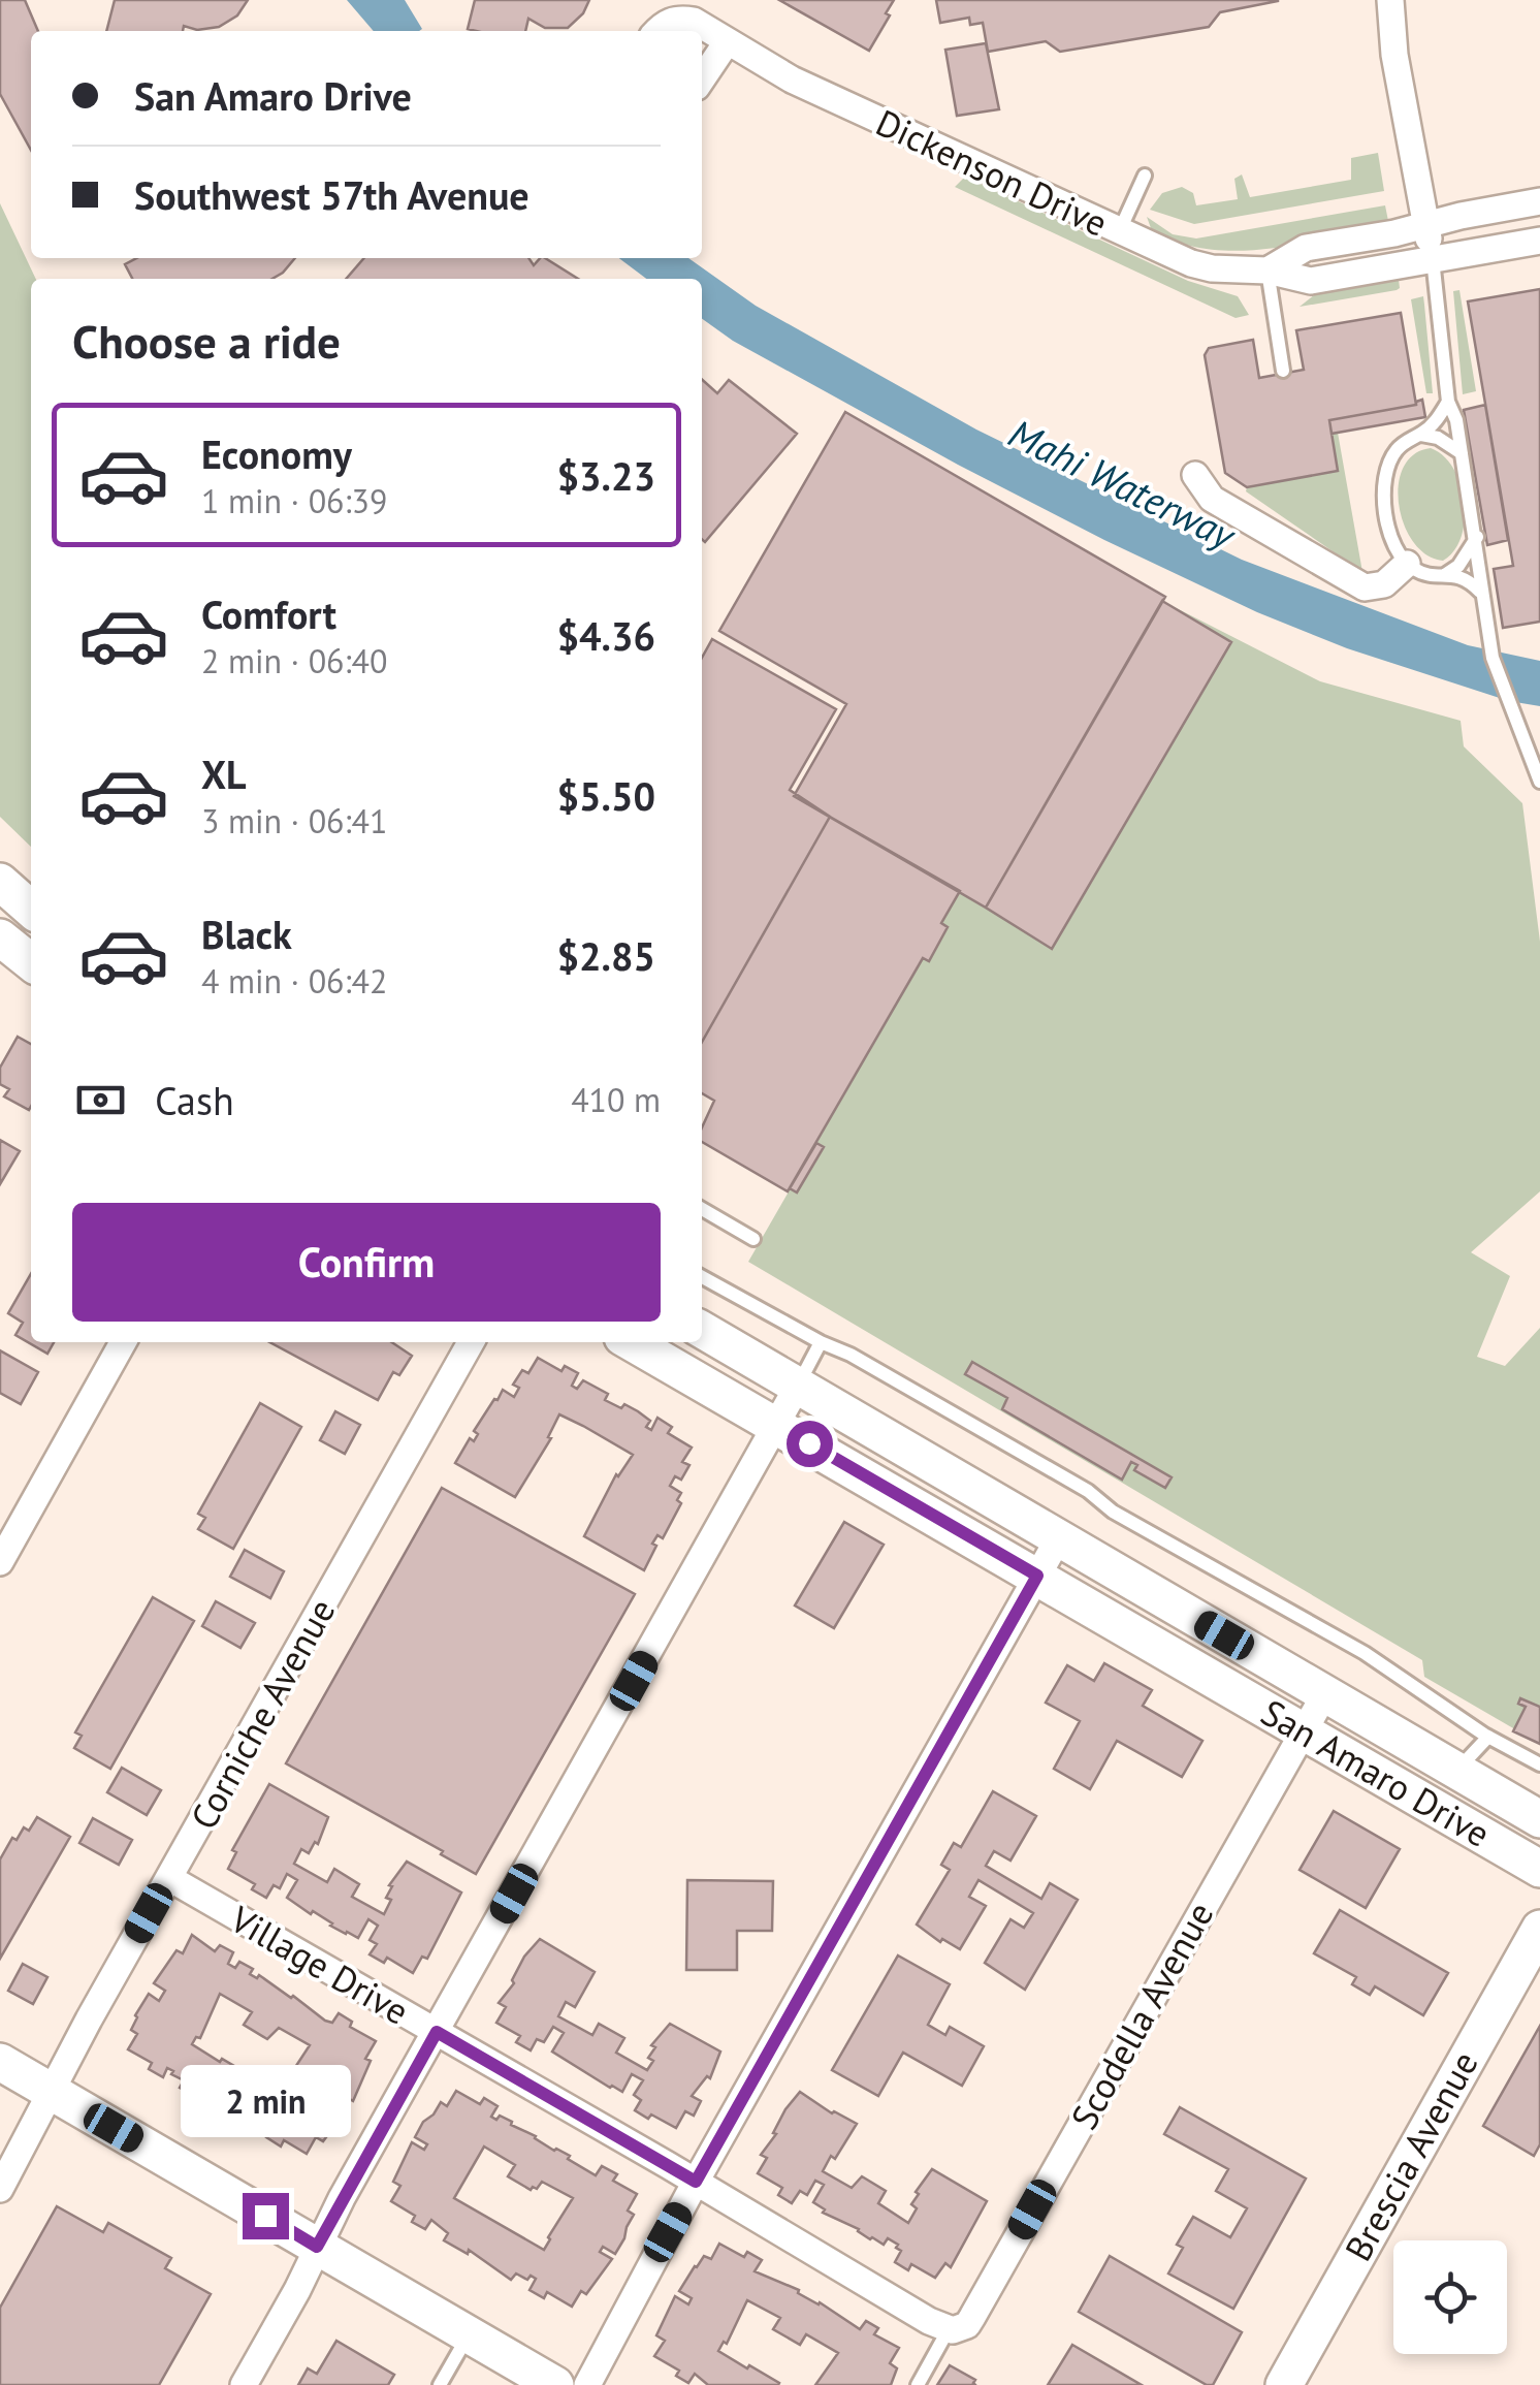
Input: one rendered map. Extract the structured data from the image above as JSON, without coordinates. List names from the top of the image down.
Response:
{
  "streets": {
    "street": [
      "Dickenson Drive",
      "Corniche Avenue",
      "San Amaro Drive",
      "Village Drive",
      "Scodella Avenue",
      "Brescia Avenue"
    ]
  },
  "crossings": [
    ["Corniche Avenue", "Village Drive"],
    ["San Amaro Drive", "Scodella Avenue"],
    ["Village Drive", "Scodella Avenue"]
  ],
  "water": ["Mahi Waterway"],
  "page": {
    "banner": ["San Amaro Drive", "Southwest 57th Avenue"],
    "heading": "Choose a ride",
    "list": [
      {
        "name": "Economy",
        "note": "1 min · 06:39",
        "value": "$3.23"
      },
      {
        "name": "Comfort",
        "note": "2 min · 06:40",
        "value": "$4.36"
      },
      {
        "name": "XL",
        "note": "3 min · 06:41",
        "value": "$5.50"
      },
      {
        "name": "Black",
        "note": "4 min · 06:42",
        "value": "$2.85"
      }
    ],
    "pay": ["Cash", "410 m"],
    "buttons": "Confirm",
    "bubble": "2 min"
  }
}
